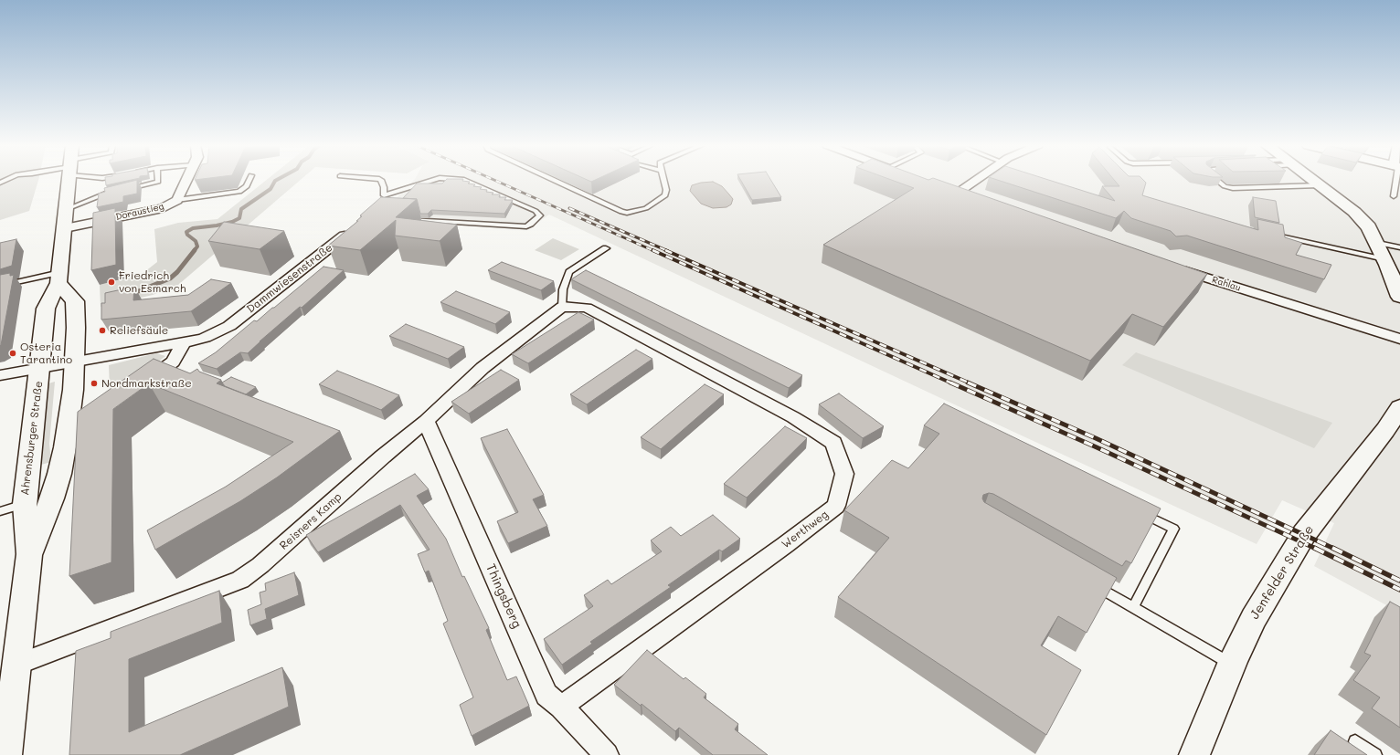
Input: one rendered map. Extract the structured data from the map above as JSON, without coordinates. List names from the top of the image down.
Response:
{
  "streets": {
    "main road": ["Ahrensburger Straße", "Jenfelder Straße"],
    "street": [
      "Doraustieg",
      "Dammwiesenstraße",
      "Rahlau",
      "Reisners Kamp",
      "Werthweg",
      "Thingsberg"
    ]
  },
  "crossings": [
    ["Doraustieg", "Ahrensburger Straße"],
    ["Dammwiesenstraße", "Ahrensburger Straße"],
    ["Ahrensburger Straße", "Reisners Kamp"],
    ["Reisners Kamp", "Werthweg"],
    ["Reisners Kamp", "Thingsberg"],
    ["Werthweg", "Thingsberg"]
  ],
  "places": [
    "Friedrich von Esmarch",
    "Reliefsäule",
    "Osteria Tarantino",
    "Nordmarkstraße"
  ]
}
